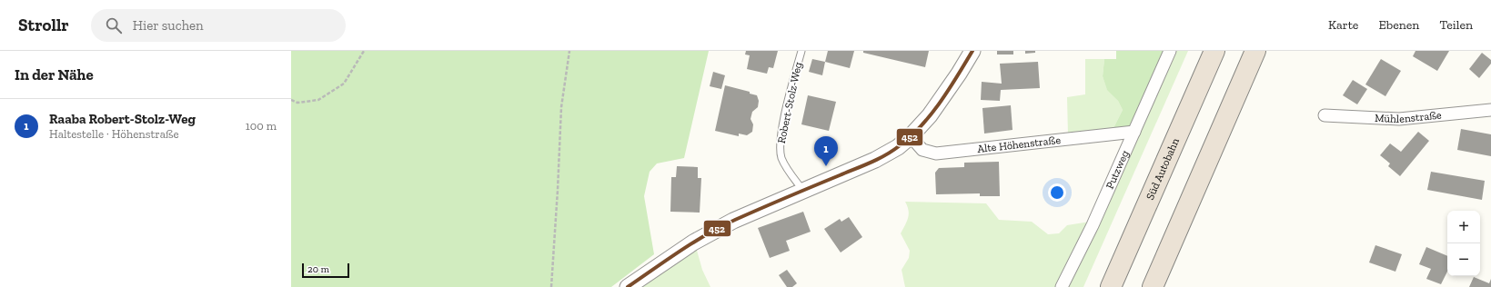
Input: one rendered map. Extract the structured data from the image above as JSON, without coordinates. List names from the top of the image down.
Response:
{
  "streets": {
    "highway": ["Süd Autobahn"],
    "street": ["Mühlenstraße", "Alte Höhenstraße", "Putzweg"],
    "lane": ["Robert-Stolz-Weg"]
  },
  "crossings": [
    ["Alte Höhenstraße", "Putzweg"]
  ],
  "lines": ["transit line 452"],
  "scale_bar": "20 m",
  "page": {
    "header": "Strollr",
    "search": "Hier suchen",
    "nav": ["Karte", "Ebenen", "Teilen"],
    "heading": "In der Nähe",
    "list": [
      {
        "mark": "1",
        "name": "Raaba Robert-Stolz-Weg",
        "note": "Haltestelle · Höhenstraße",
        "value": "100 m"
      }
    ],
    "pins": "1",
    "map_buttons": ["+", "−"],
    "scale": "20 m"
  }
}
